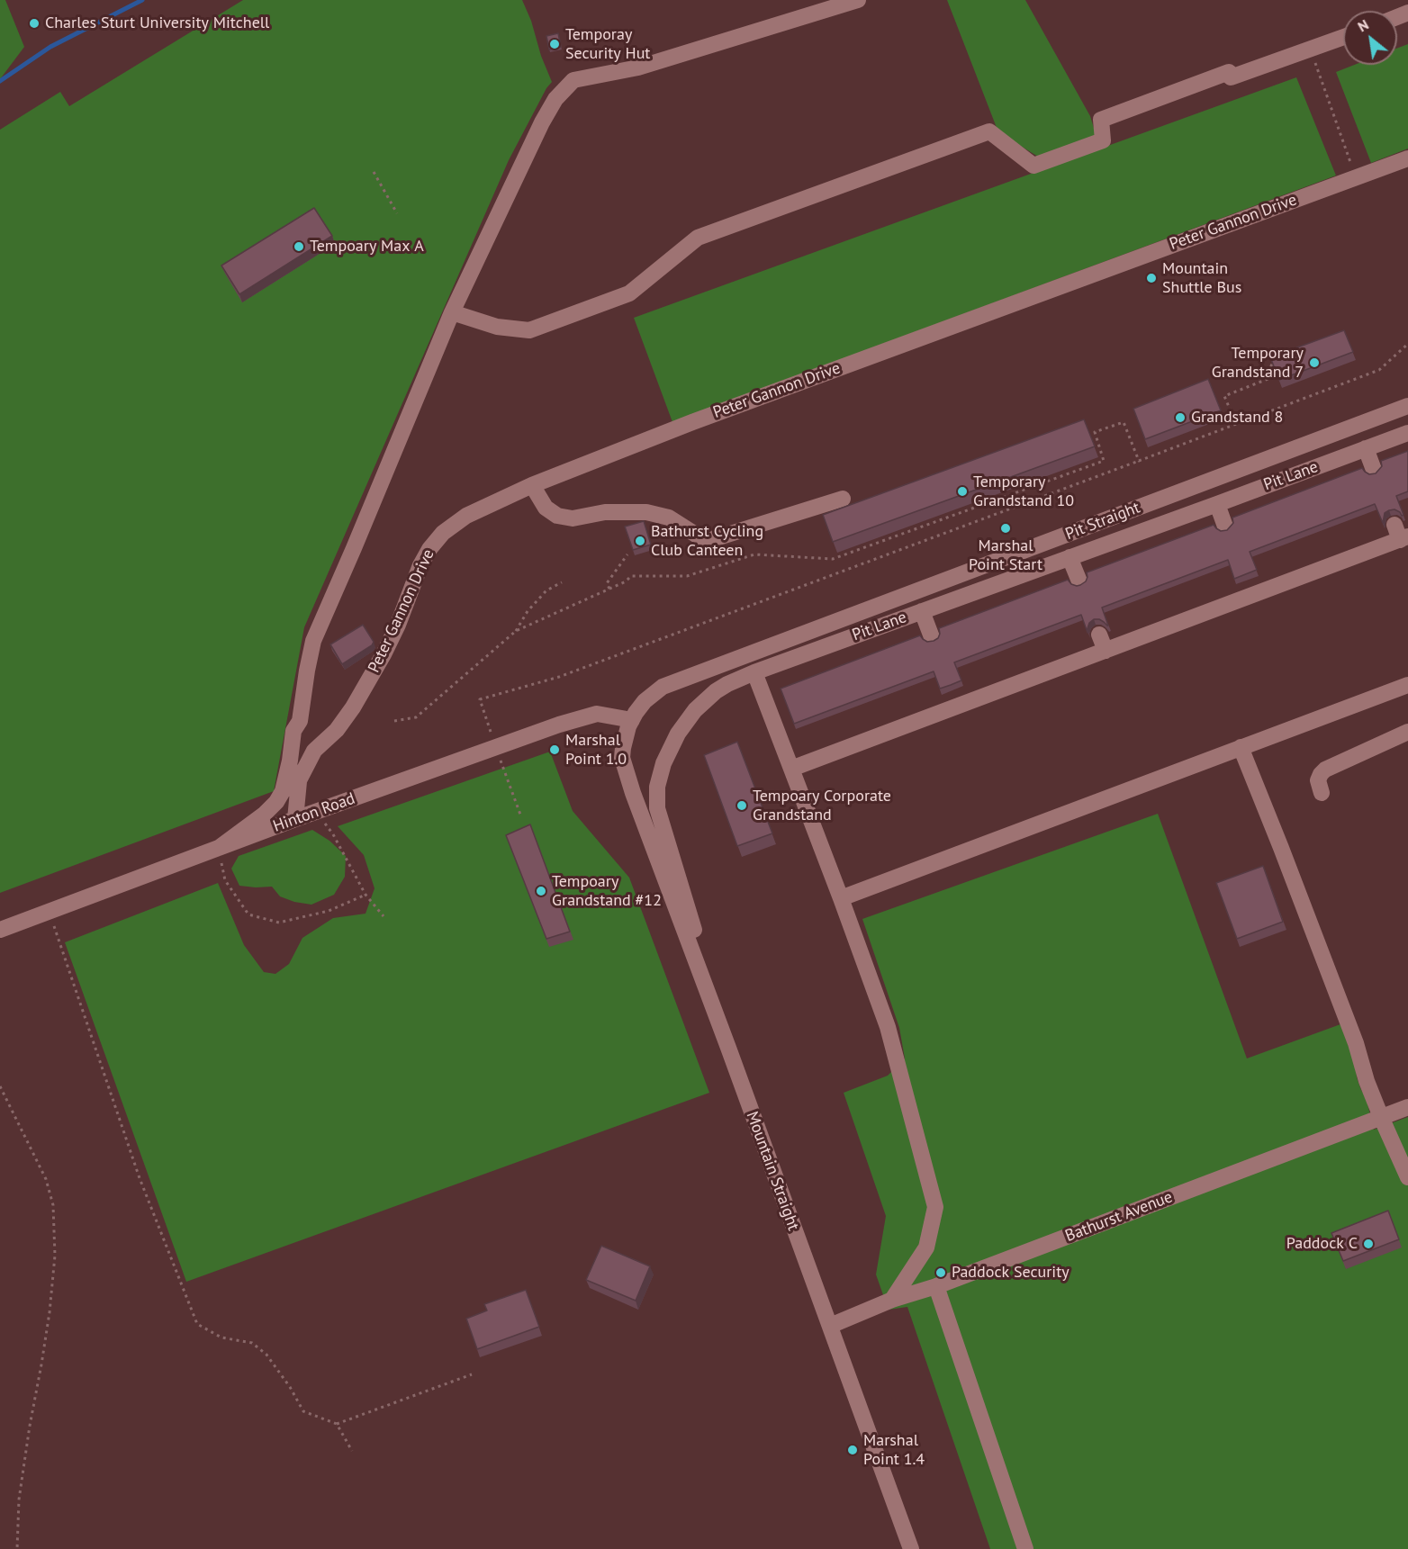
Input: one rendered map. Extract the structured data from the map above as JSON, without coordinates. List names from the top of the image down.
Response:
{
  "streets": {
    "street": [
      "Peter Gannon Drive",
      "Pit Lane",
      "Pit Straight",
      "Hinton Road",
      "Mountain Straight",
      "Bathurst Avenue"
    ]
  },
  "crossings": [
    ["Pit Lane", "Mountain Straight"],
    ["Pit Straight", "Hinton Road"],
    ["Pit Straight", "Mountain Straight"],
    ["Hinton Road", "Mountain Straight"],
    ["Mountain Straight", "Bathurst Avenue"]
  ],
  "places": [
    "Charles Sturt University Mitchell",
    "Temporay Security Hut",
    "Tempoary Max A",
    "Mountain Shuttle Bus",
    "Temporary Grandstand 7",
    "Grandstand 8",
    "Temporary Grandstand 10",
    "Marshal Point Start",
    "Bathurst Cycling Club Canteen",
    "Marshal Point 1.0",
    "Tempoary Corporate Grandstand",
    "Tempoary Grandstand #12",
    "Paddock C",
    "Paddock Security",
    "Marshal Point 1.4"
  ],
  "north": "top left"
}
